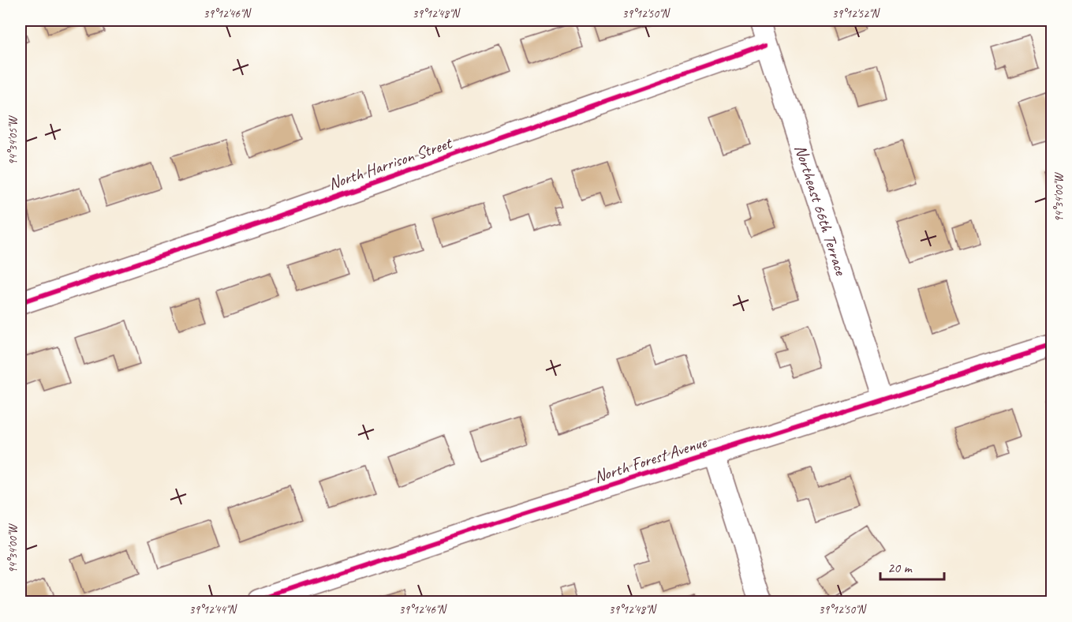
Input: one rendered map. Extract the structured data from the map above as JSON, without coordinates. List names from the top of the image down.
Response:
{
  "streets": {
    "street": ["North Harrison Street", "Northeast 66th Terrace", "North Forest Avenue"]
  },
  "crossings": [
    ["North Harrison Street", "Northeast 66th Terrace"],
    ["Northeast 66th Terrace", "North Forest Avenue"]
  ],
  "scale_bar": "20 m",
  "coordinates": [
    "39°12'46\"N",
    "39°12'48\"N",
    "39°12'50\"N",
    "39°12'52\"N",
    "94°34'05\"W",
    "94°34'00\"W",
    "39°12'44\"N"
  ]
}
